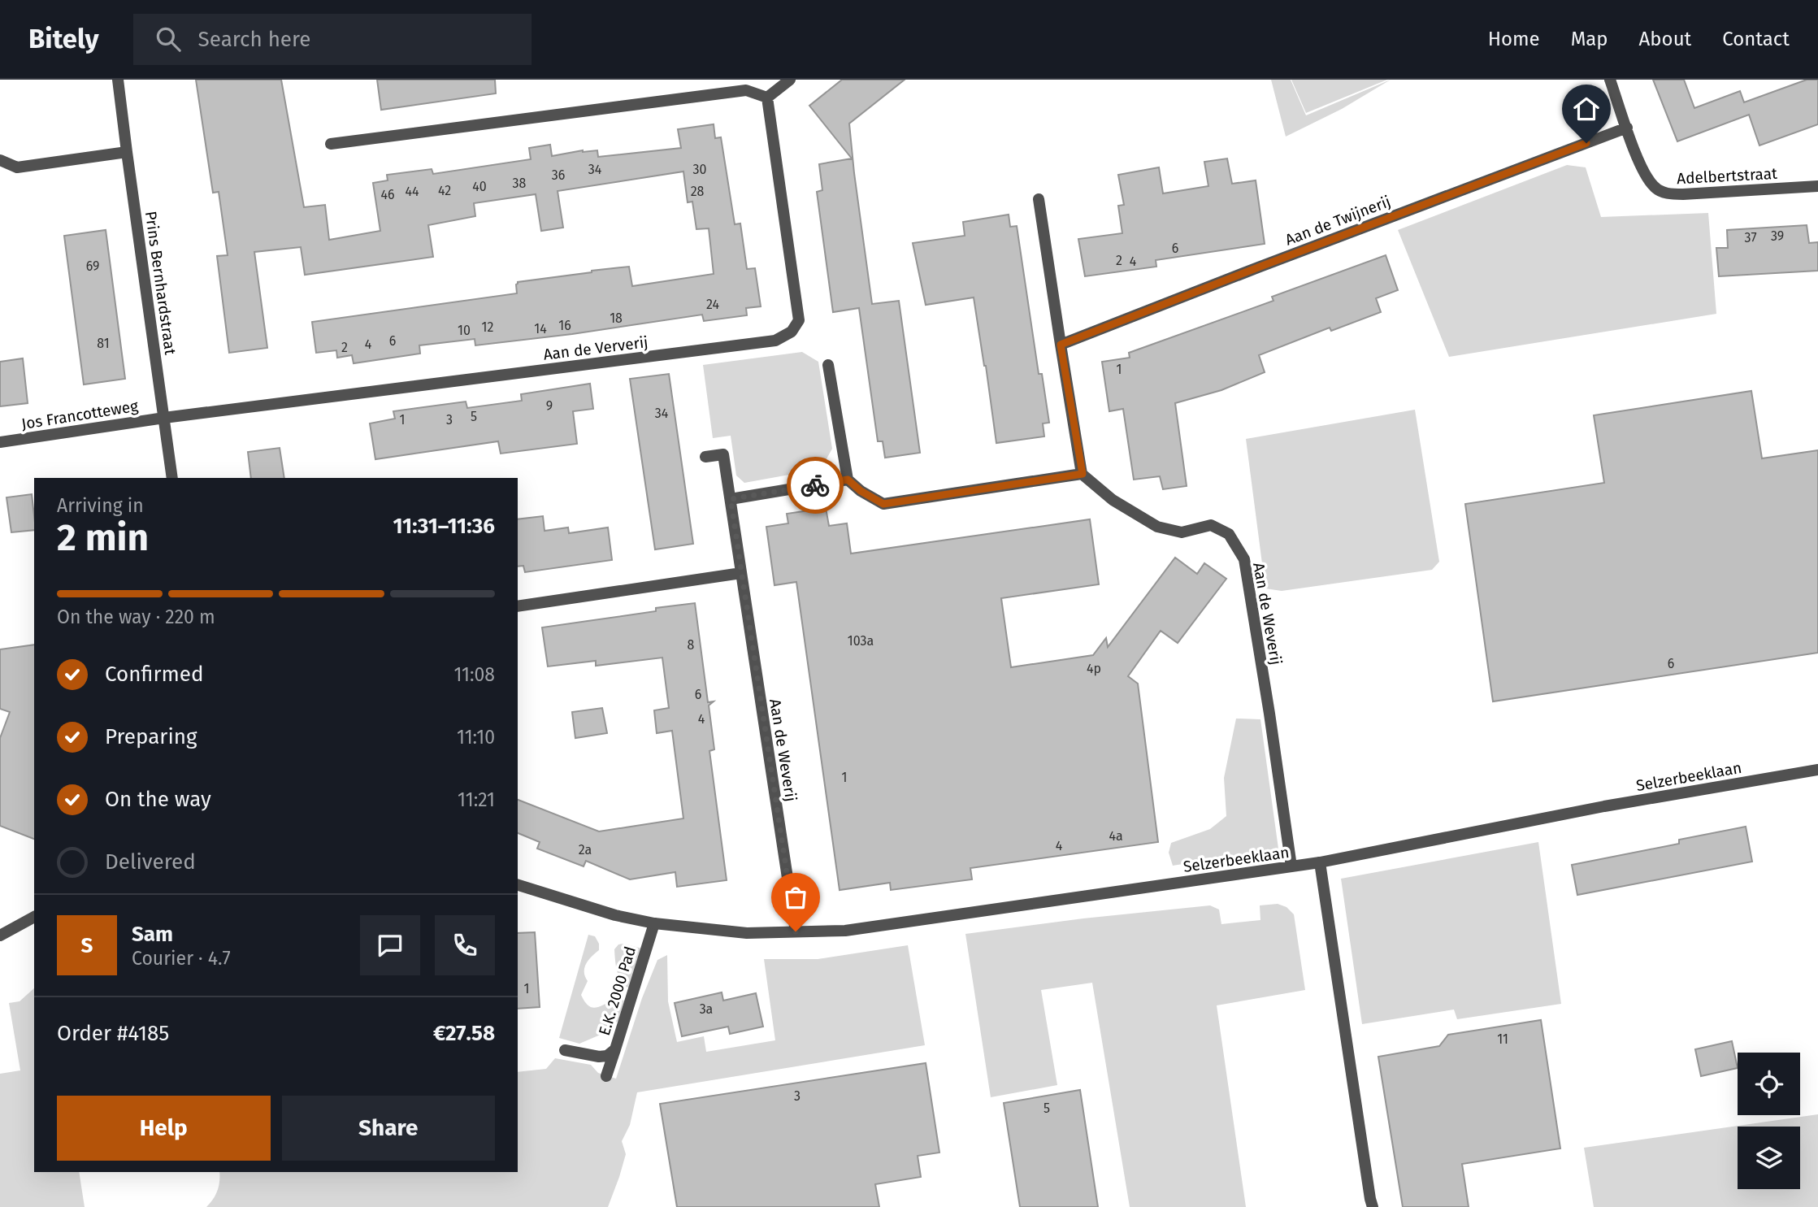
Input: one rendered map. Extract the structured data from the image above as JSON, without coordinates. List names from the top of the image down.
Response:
{
  "streets": {
    "street": [
      "Adelbertstraat",
      "Aan de Twijnerij",
      "Prins Bernhardstraat",
      "Aan de Ververij",
      "Jos Francotteweg",
      "Aan de Weverij",
      "Selzerbeeklaan",
      "E.K. 2000 Pad"
    ]
  },
  "crossings": [
    ["Adelbertstraat", "Aan de Twijnerij"],
    ["Prins Bernhardstraat", "Aan de Ververij"],
    ["Prins Bernhardstraat", "Jos Francotteweg"],
    ["Aan de Ververij", "Jos Francotteweg"],
    ["Aan de Weverij", "Selzerbeeklaan"],
    ["Selzerbeeklaan", "E.K. 2000 Pad"]
  ],
  "house_numbers": [
    "34",
    "30",
    "36",
    "38",
    "40",
    "42",
    "44",
    "28",
    "46",
    "39",
    "37",
    "6",
    "2",
    "4",
    "69",
    "24",
    "18",
    "16",
    "12",
    "14",
    "10",
    "6",
    "81",
    "4",
    "2",
    "1",
    "9",
    "34",
    "5",
    "1",
    "3",
    "103a",
    "8",
    "6",
    "4p",
    "6",
    "4",
    "1",
    "4a",
    "4",
    "2a",
    "1",
    "3a",
    "11",
    "3",
    "5"
  ],
  "page": {
    "header": "Bitely",
    "search": "Search here",
    "nav": [
      "Home",
      "Map",
      "About",
      "Contact"
    ],
    "heading": ["2 min", "Arriving in", "11:31–11:36"],
    "panel": [
      "Sam",
      "Courier · 4.7",
      "Order #4185",
      "€27.58"
    ],
    "bar": "On the way · 220 m",
    "list": [
      ["Confirmed", "11:08"],
      ["Preparing", "11:10"],
      ["On the way", "11:21"],
      "Delivered"
    ],
    "round": "S",
    "buttons": ["Help", "Share"]
  }
}
